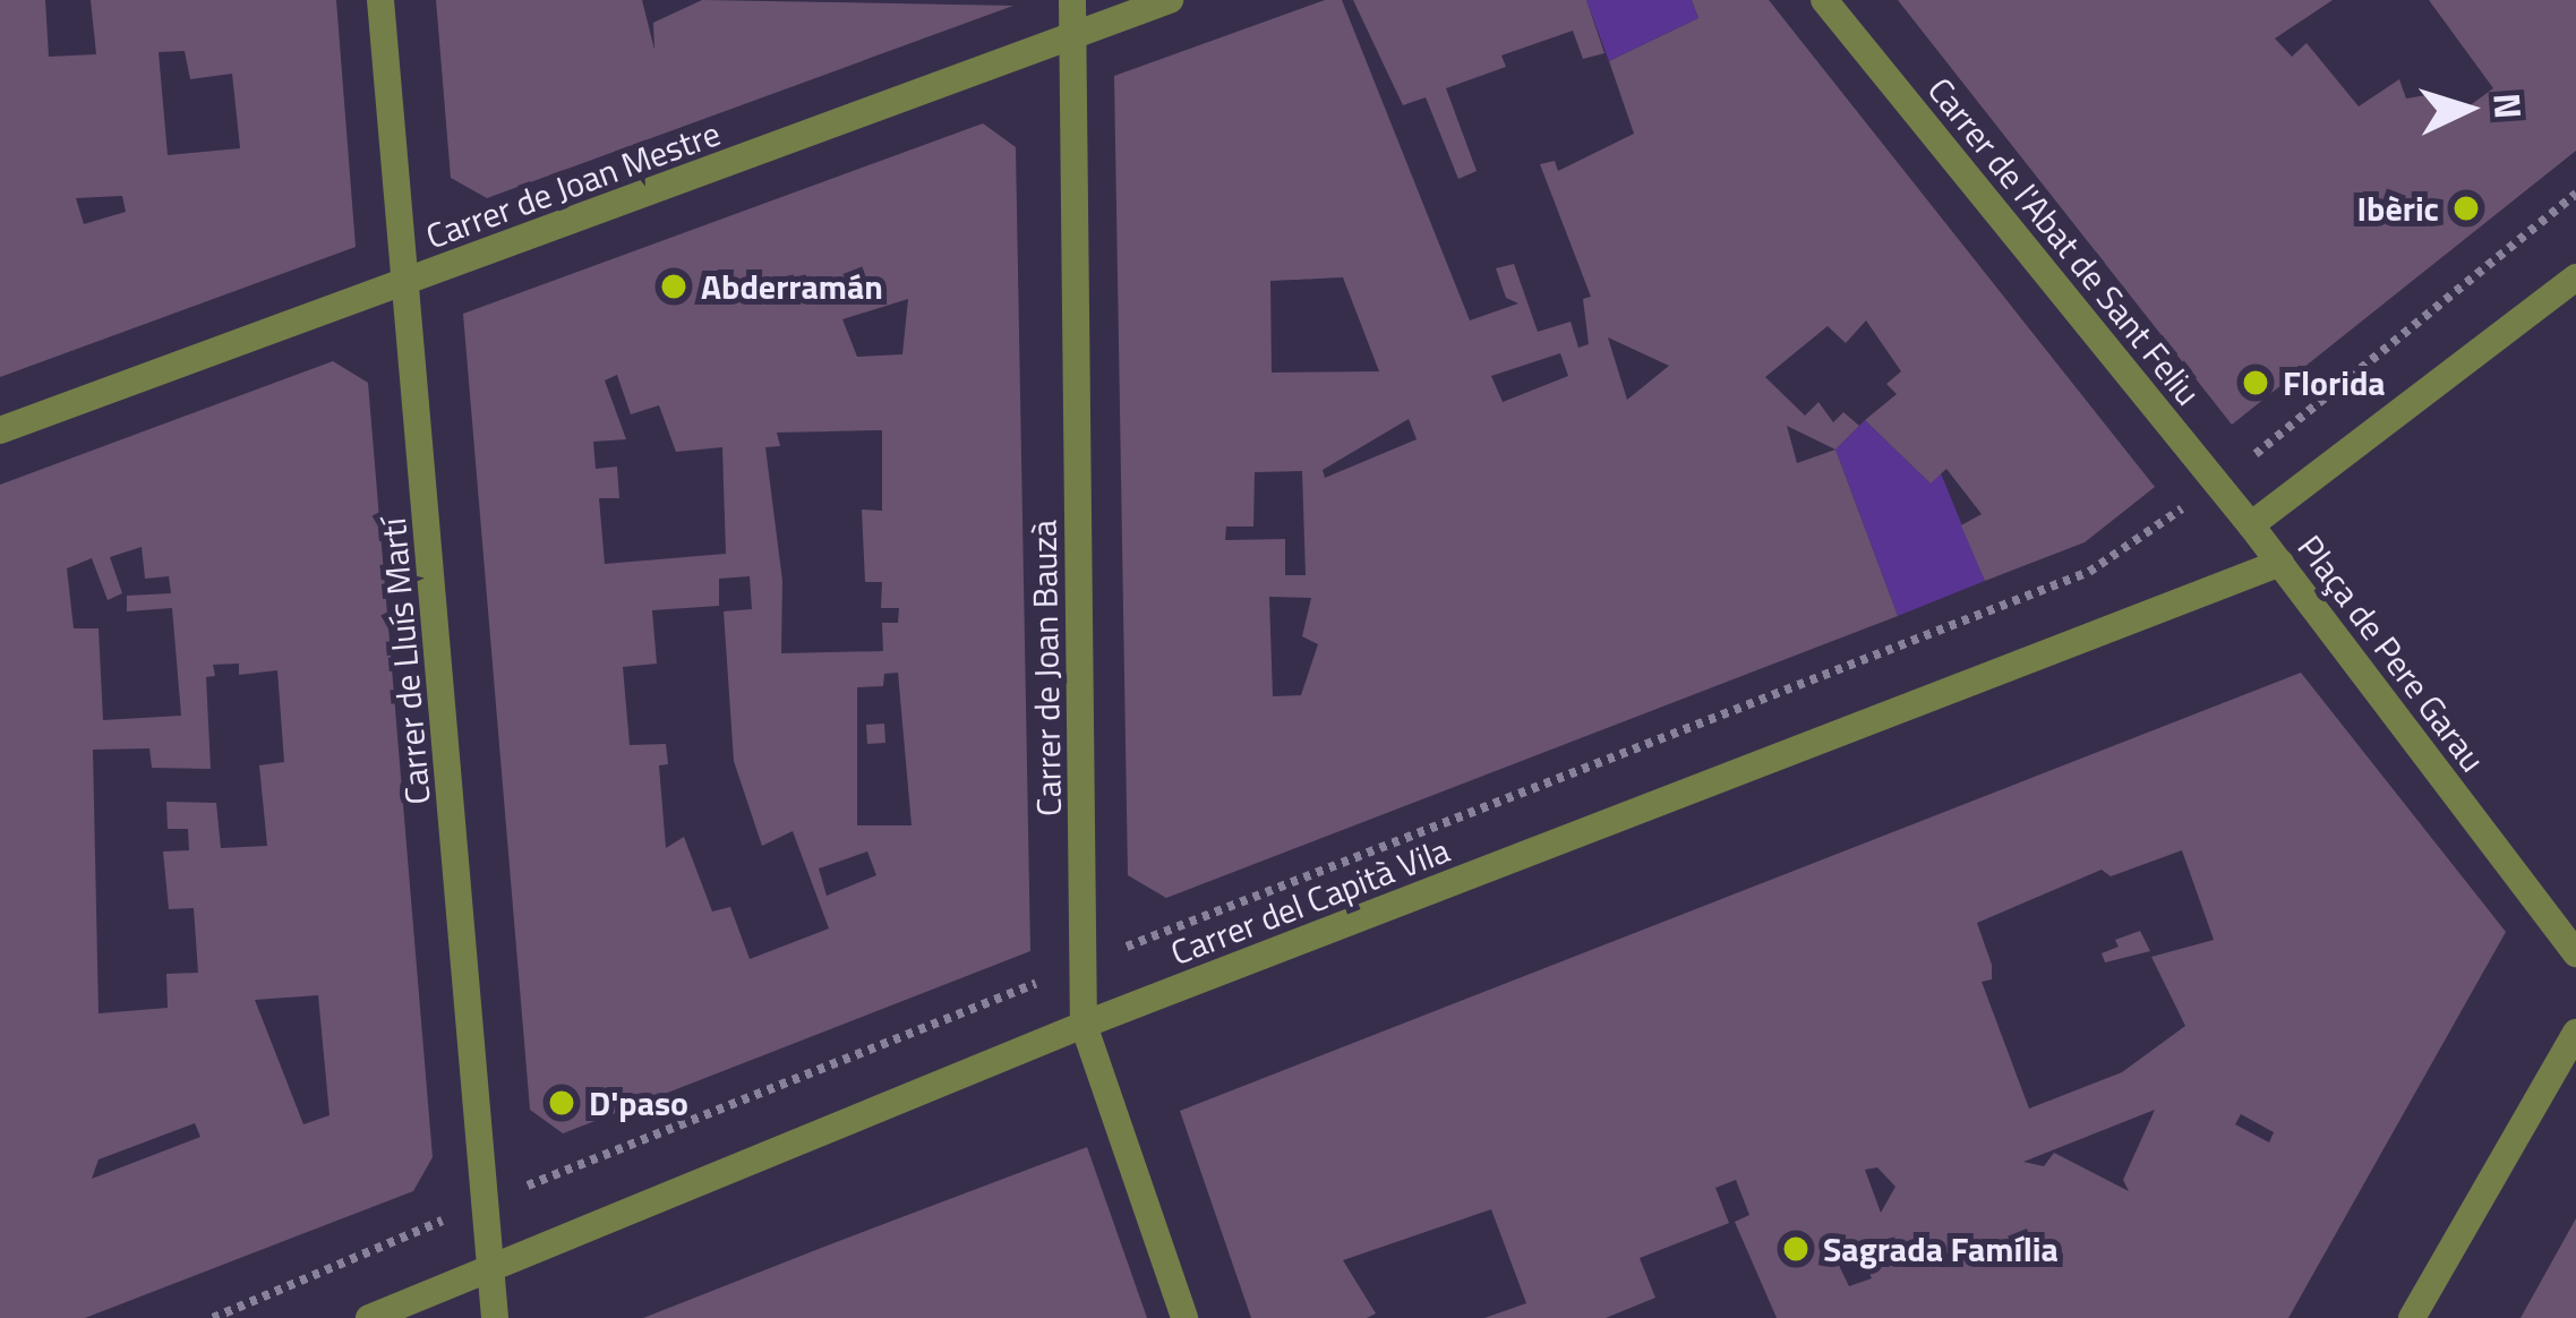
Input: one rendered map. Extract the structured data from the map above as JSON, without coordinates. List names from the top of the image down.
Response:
{
  "streets": {
    "street": [
      "Carrer de Joan Mestre",
      "Carrer de l'Abat de Sant Feliu",
      "Plaça de Pere Garau",
      "Carrer de Lluís Martí",
      "Carrer de Joan Bauzà",
      "Carrer del Capità Vila"
    ]
  },
  "crossings": [
    ["Carrer de Joan Mestre", "Carrer de Lluís Martí"],
    ["Carrer de Joan Mestre", "Carrer de Joan Bauzà"],
    ["Carrer de l'Abat de Sant Feliu", "Plaça de Pere Garau"],
    ["Plaça de Pere Garau", "Carrer del Capità Vila"],
    ["Carrer de Lluís Martí", "Carrer del Capità Vila"],
    ["Carrer de Joan Bauzà", "Carrer del Capità Vila"]
  ],
  "places": [
    "Ibèric",
    "Abderramán",
    "Florida",
    "D'paso",
    "Sagrada Família"
  ],
  "north": "right"
}
